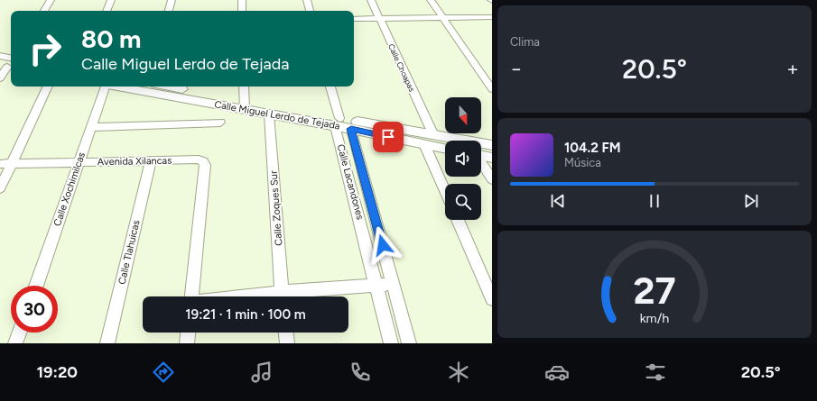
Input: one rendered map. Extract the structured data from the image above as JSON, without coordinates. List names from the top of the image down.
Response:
{
  "streets": {
    "street": [
      "Calle Choapas",
      "Calle Miguel Lerdo de Tejada",
      "Avenida Xilancas",
      "Calle Lacandones",
      "Calle Xochimilcas",
      "Calle Zoques Sur",
      "Calle Tlahuicas"
    ]
  },
  "crossings": [
    ["Calle Choapas", "Calle Miguel Lerdo de Tejada"],
    ["Calle Miguel Lerdo de Tejada", "Calle Lacandones"],
    ["Calle Miguel Lerdo de Tejada", "Calle Zoques Sur"],
    ["Avenida Xilancas", "Calle Xochimilcas"],
    ["Avenida Xilancas", "Calle Tlahuicas"]
  ],
  "north": "bottom",
  "page": {
    "tile": "Clima",
    "turn": ["80 m", "Calle Miguel Lerdo de Tejada"],
    "heat": ["−", "20.5°", "+"],
    "song": ["104.2 FM", "Música"],
    "limit": "30",
    "trip": "19:21 · 1 min · 100 m",
    "tabs": ["19:20", "20.5°"],
    "gauge": ["27", "km/h"]
  }
}
